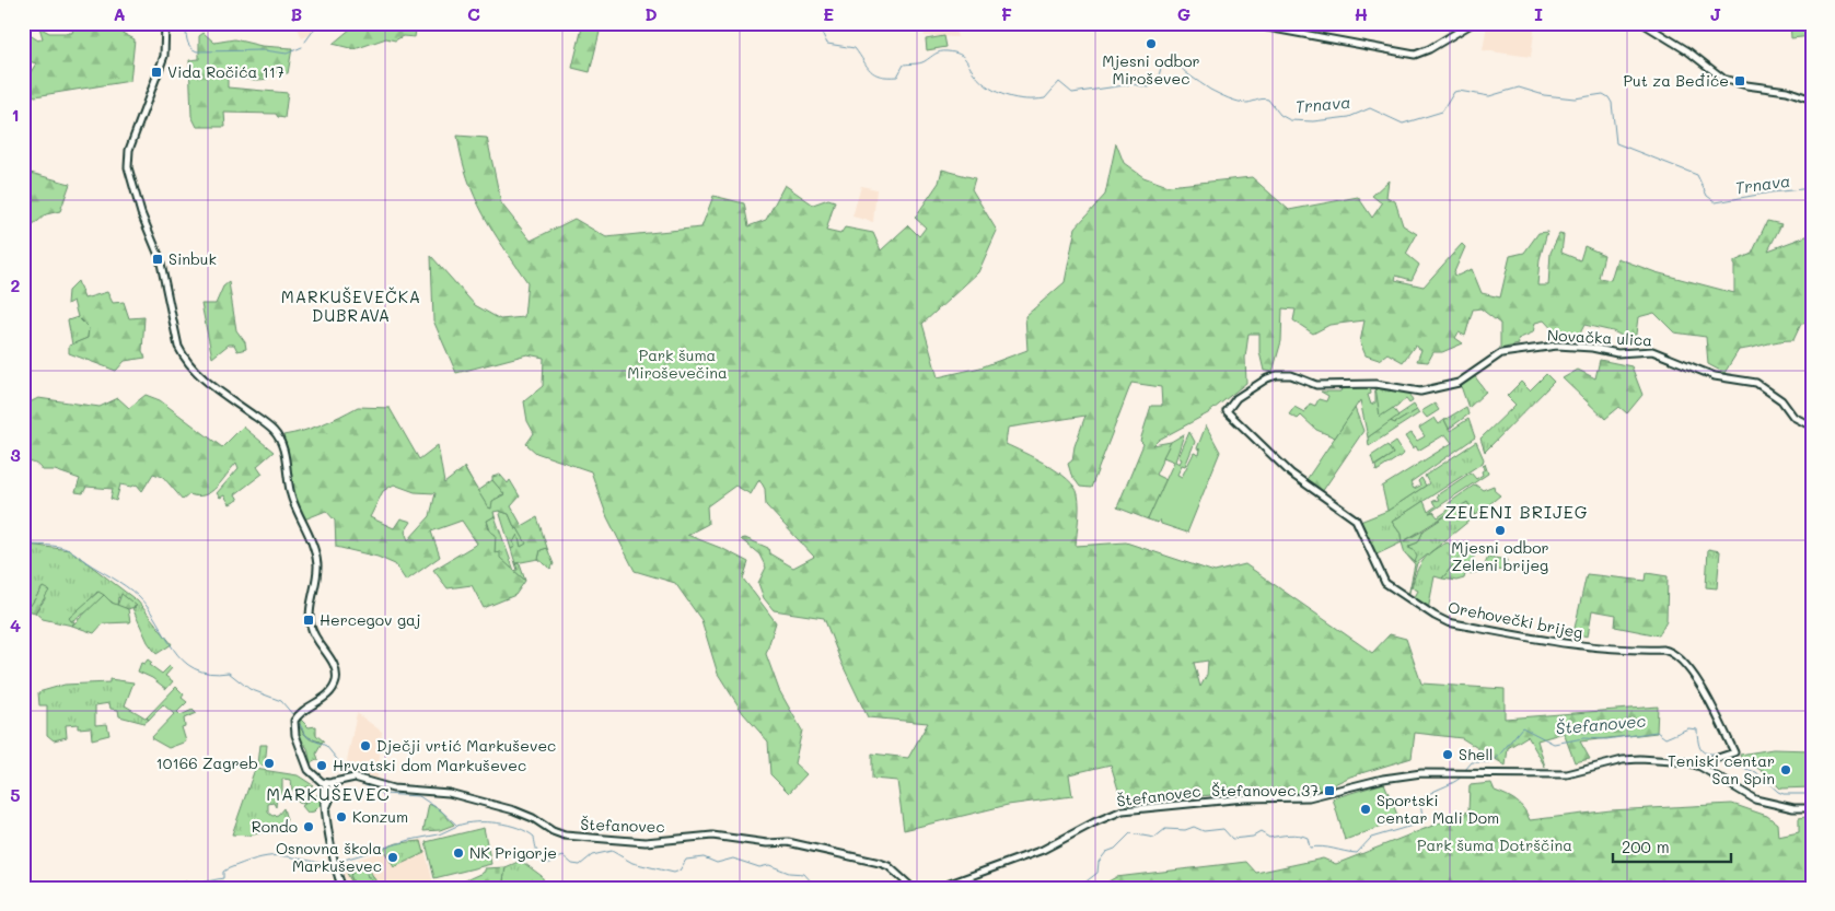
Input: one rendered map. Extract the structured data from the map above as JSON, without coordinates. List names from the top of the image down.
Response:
{
  "streets": {
    "street": ["Novačka ulica", "Orehovečki brijeg", "Štefanovec"]
  },
  "crossings": [
    ["Novačka ulica", "Orehovečki brijeg"],
    ["Orehovečki brijeg", "Štefanovec"]
  ],
  "districts": ["MARKUŠEVEČKA DUBRAVA", "ZELENI BRIJEG", "MARKUŠEVEC"],
  "water": ["Trnava", "Štefanovec"],
  "parks": ["Park šuma Miroševečina", "Park šuma Dotrščina"],
  "places": {
    "other": [
      "Mjesni odbor Miroševec",
      "Mjesni odbor Zeleni brijeg",
      "Dječji vrtić Markuševec",
      "Shell",
      "10166 Zagreb",
      "Hrvatski dom Markuševec",
      "Teniski centar San Spin",
      "Sportski centar Mali Dom",
      "Konzum",
      "Rondo",
      "NK Prigorje",
      "Osnovna škola Markuševec"
    ],
    "transit": [
      "Vida Ročića 117",
      "Put za Beđiće",
      "Sinbuk",
      "Hercegov gaj",
      "Štefanovec 37"
    ]
  },
  "scale_bar": "200 m",
  "grid": {
    "columns": [
      "A",
      "B",
      "C",
      "D",
      "E",
      "F",
      "G",
      "H",
      "I",
      "J"
    ],
    "rows": [
      "1",
      "2",
      "3",
      "4",
      "5"
    ]
  }
}
